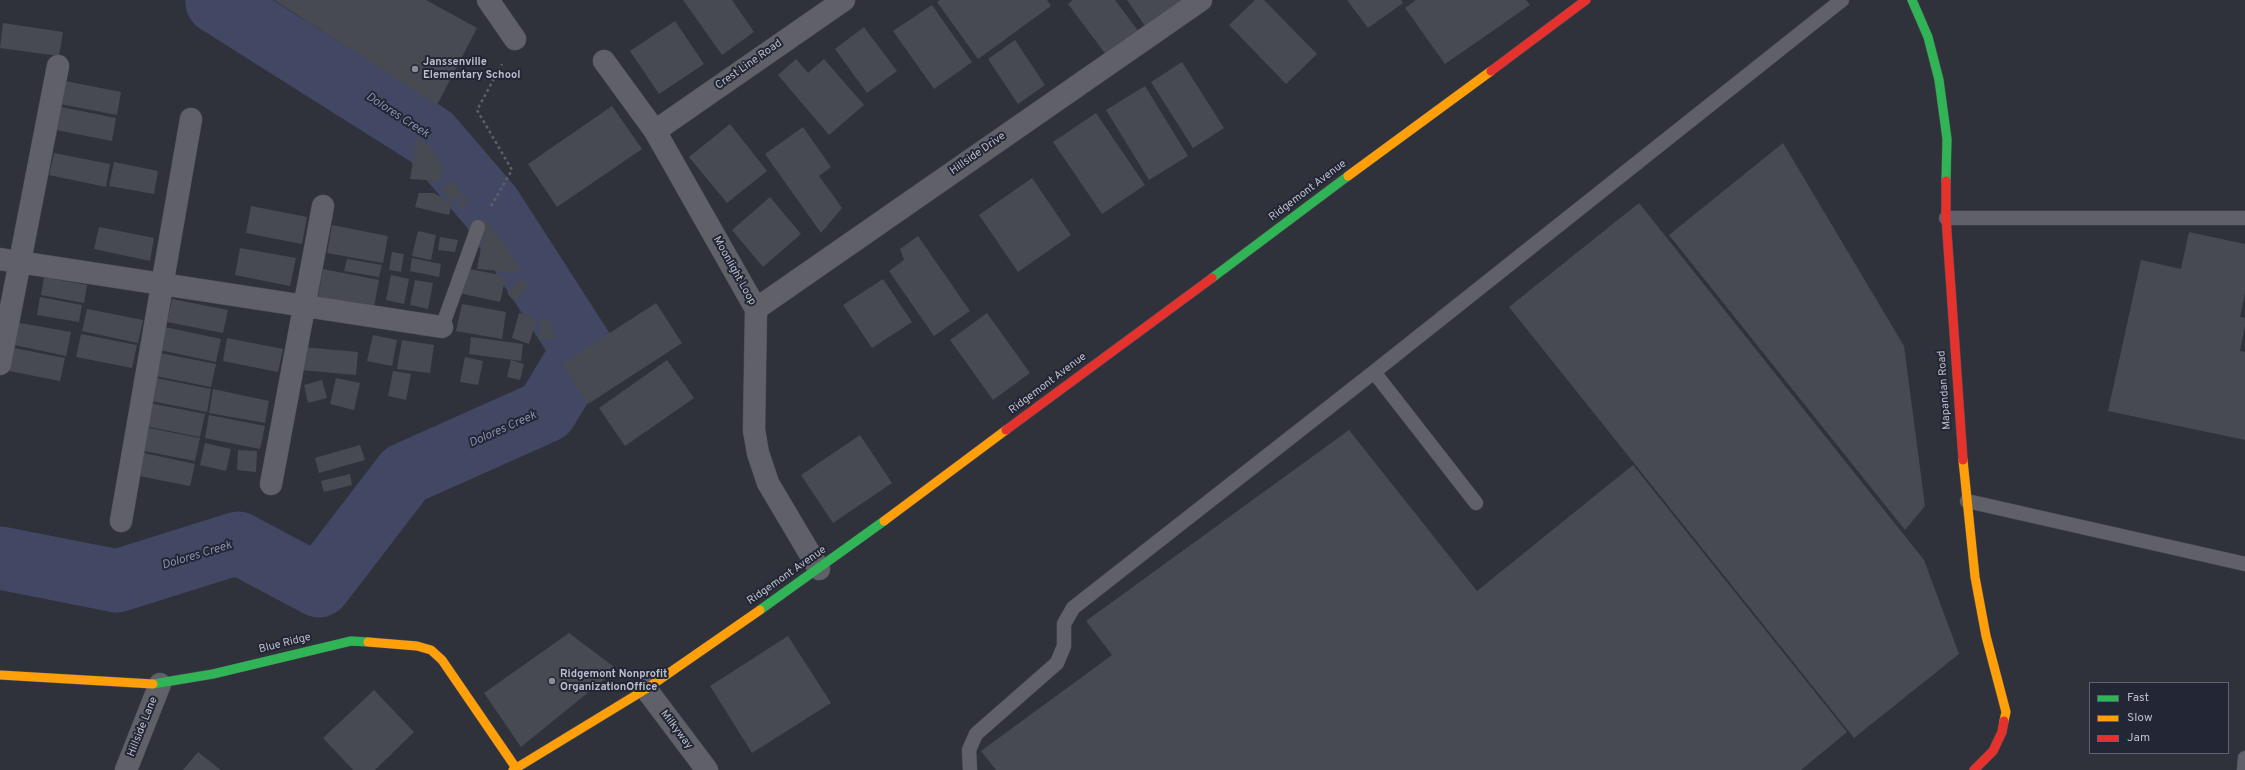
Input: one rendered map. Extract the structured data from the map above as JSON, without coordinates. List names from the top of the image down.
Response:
{
  "streets": {
    "street": [
      "Crest Line Road",
      "Hillside Drive",
      "Ridgemont Avenue",
      "Moonlight Loop",
      "Mapandan Road",
      "Blue Ridge",
      "Hillside Lane",
      "Milkyway"
    ]
  },
  "crossings": [
    ["Crest Line Road", "Moonlight Loop"],
    ["Hillside Drive", "Moonlight Loop"],
    ["Ridgemont Avenue", "Moonlight Loop"],
    ["Ridgemont Avenue", "Blue Ridge"],
    ["Ridgemont Avenue", "Milkyway"],
    ["Blue Ridge", "Hillside Lane"]
  ],
  "water": ["Dolores Creek"],
  "places": ["Janssenville Elementary School", "Ridgemont Nonprofit OrganizationOffice"],
  "legend": ["Fast", "Slow", "Jam"]
}
